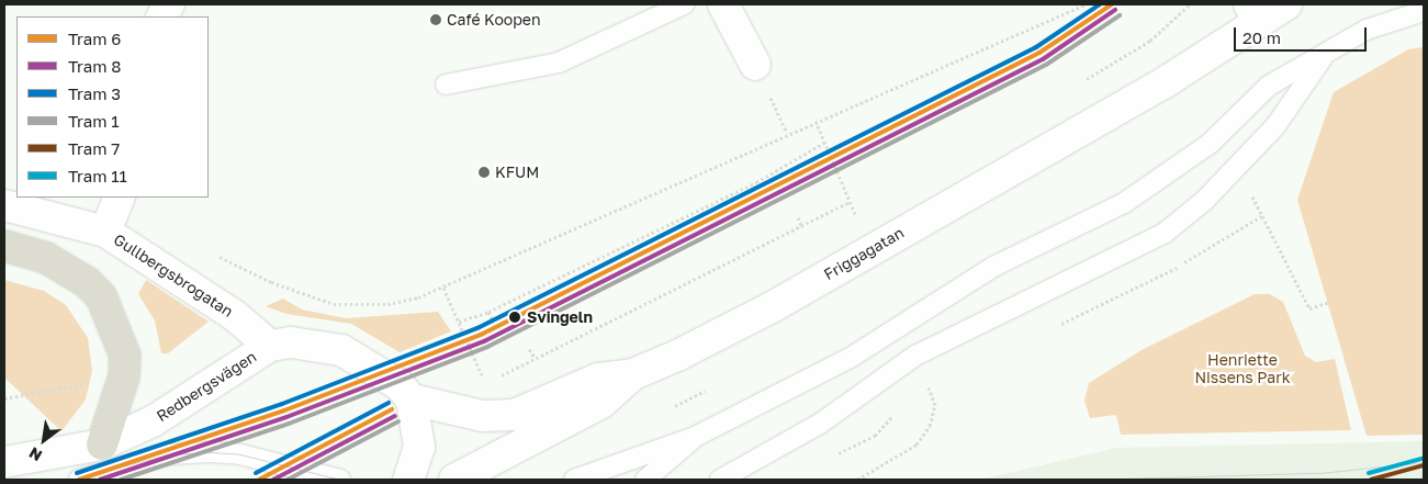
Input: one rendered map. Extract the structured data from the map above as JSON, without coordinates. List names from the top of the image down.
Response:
{
  "streets": {
    "main road": ["Friggagatan", "Gullbergsbrogatan", "Redbergsvägen"]
  },
  "crossings": [
    ["Friggagatan", "Redbergsvägen"],
    ["Gullbergsbrogatan", "Redbergsvägen"]
  ],
  "parks": ["Henriette Nissens Park"],
  "places": ["Café Koopen", "KFUM", "Svingeln"],
  "lines": [
    "tram line 6",
    "tram line 3",
    "tram line 8",
    "tram line 1",
    "tram line 11",
    "tram line 7"
  ],
  "legend": [
    "Tram 6",
    "Tram 8",
    "Tram 3",
    "Tram 1",
    "Tram 7",
    "Tram 11"
  ],
  "scale_bar": "20 m",
  "north": "bottom left"
}
